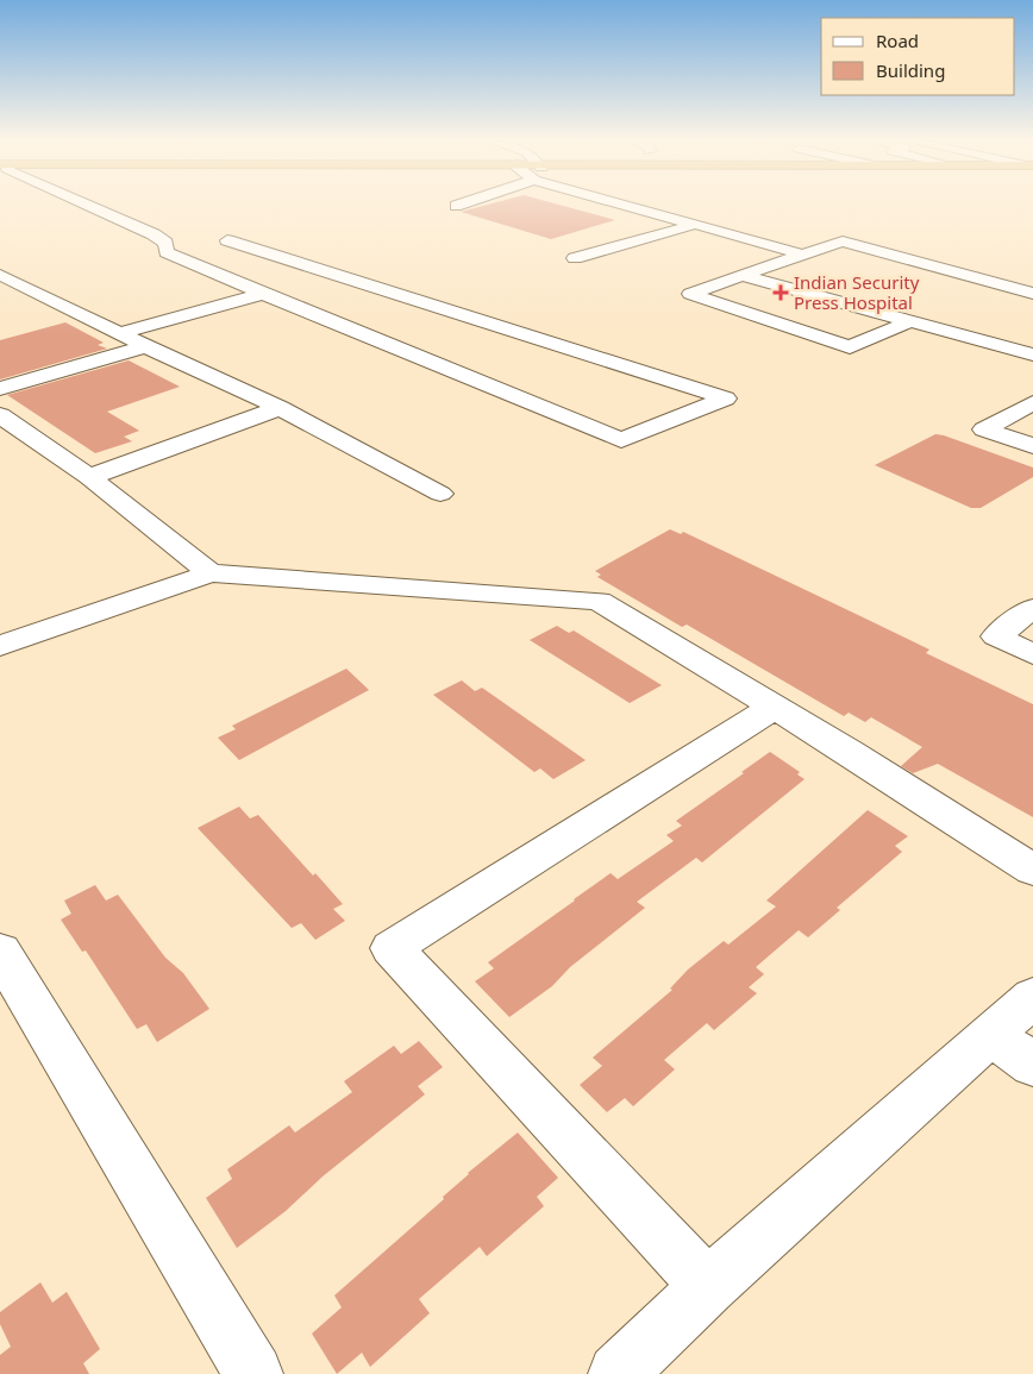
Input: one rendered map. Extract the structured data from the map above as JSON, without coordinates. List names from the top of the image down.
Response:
{
  "places": {
    "health": ["Indian Security Press Hospital"]
  },
  "legend": ["Road", "Building"]
}
